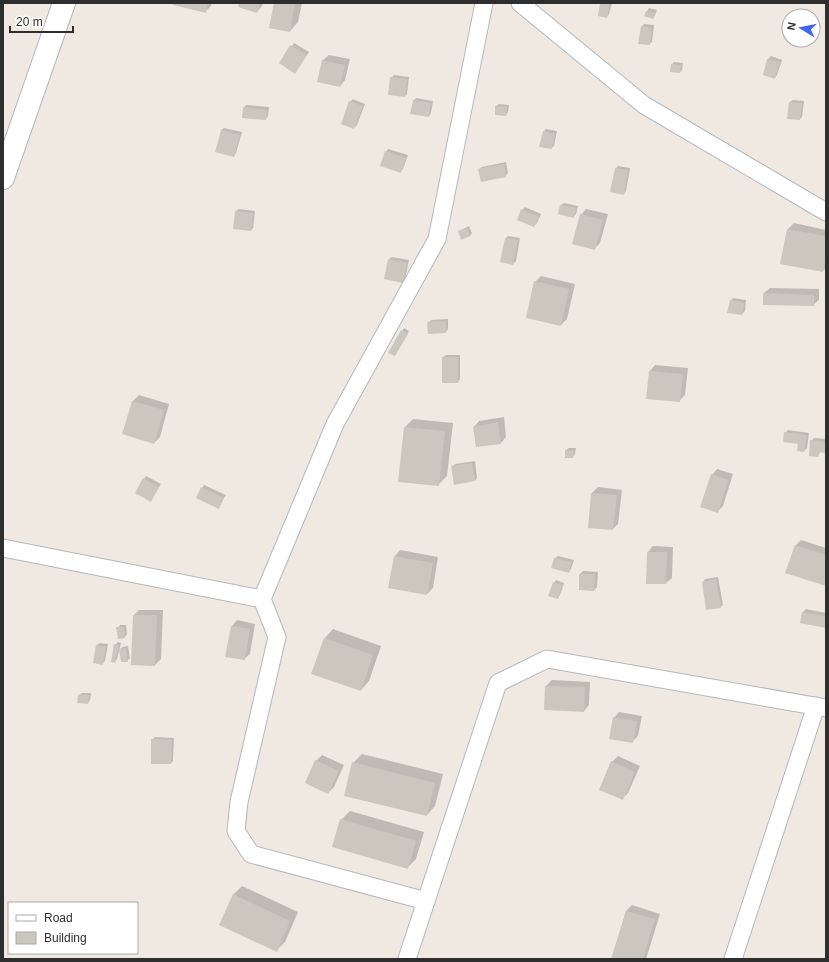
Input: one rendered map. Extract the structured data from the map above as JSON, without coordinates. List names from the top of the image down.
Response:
{
  "legend": ["Road", "Building"],
  "scale_bar": "20 m",
  "north": "left"
}
